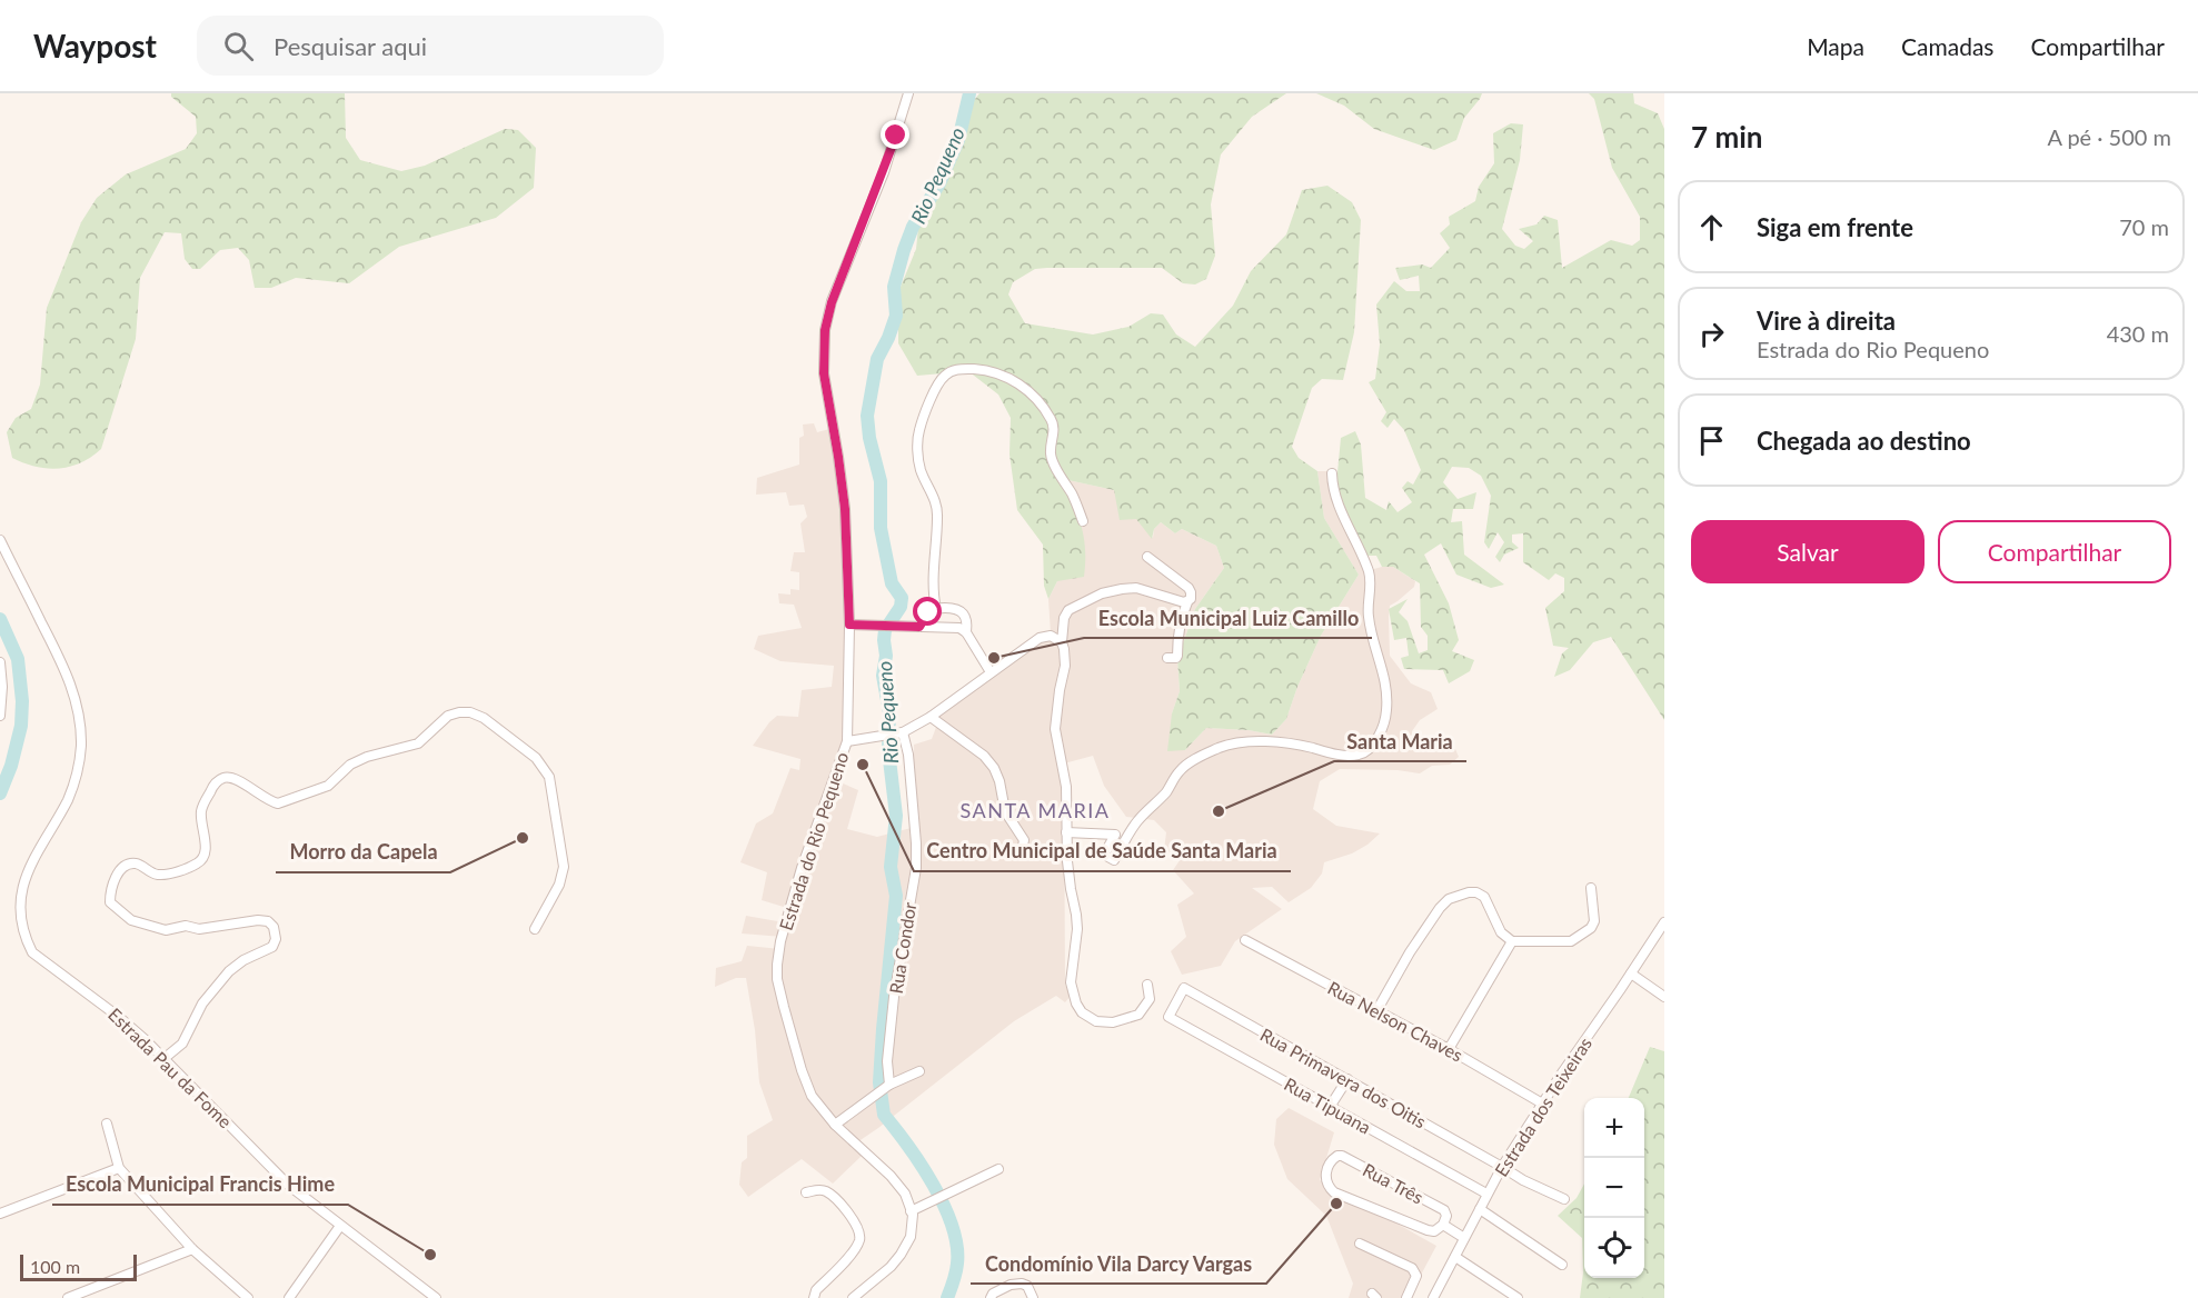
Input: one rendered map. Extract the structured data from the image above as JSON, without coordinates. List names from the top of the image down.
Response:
{
  "streets": {
    "street": [
      "Estrada do Rio Pequeno",
      "Rua Condor",
      "Rua Nelson Chaves",
      "Estrada Pau da Fome",
      "Rua Primavera dos Oitis",
      "Rua Tipuana",
      "Estrada dos Teixeiras",
      "Rua Três"
    ]
  },
  "crossings": [
    ["Rua Nelson Chaves", "Estrada dos Teixeiras"],
    ["Rua Primavera dos Oitis", "Rua Tipuana"],
    ["Rua Primavera dos Oitis", "Estrada dos Teixeiras"],
    ["Rua Tipuana", "Estrada dos Teixeiras"]
  ],
  "districts": ["SANTA MARIA"],
  "water": ["Rio Pequeno"],
  "places": [
    "Escola Municipal Luiz Camillo",
    "Centro Municipal de Saúde Santa Maria",
    "Santa Maria",
    "Morro da Capela",
    "Condomínio Vila Darcy Vargas",
    "Escola Municipal Francis Hime"
  ],
  "scale_bar": "100 m",
  "page": {
    "header": "Waypost",
    "search": "Pesquisar aqui",
    "nav": ["Mapa", "Camadas", "Compartilhar"],
    "heading": ["7 min", "A pé · 500 m"],
    "list": [
      ["Siga em frente", "70 m"],
      ["Vire à direita", "Estrada do Rio Pequeno", "430 m"],
      "Chegada ao destino"
    ],
    "buttons": ["Salvar", "Compartilhar"],
    "map_buttons": ["+", "−"],
    "scale": "100 m"
  }
}
